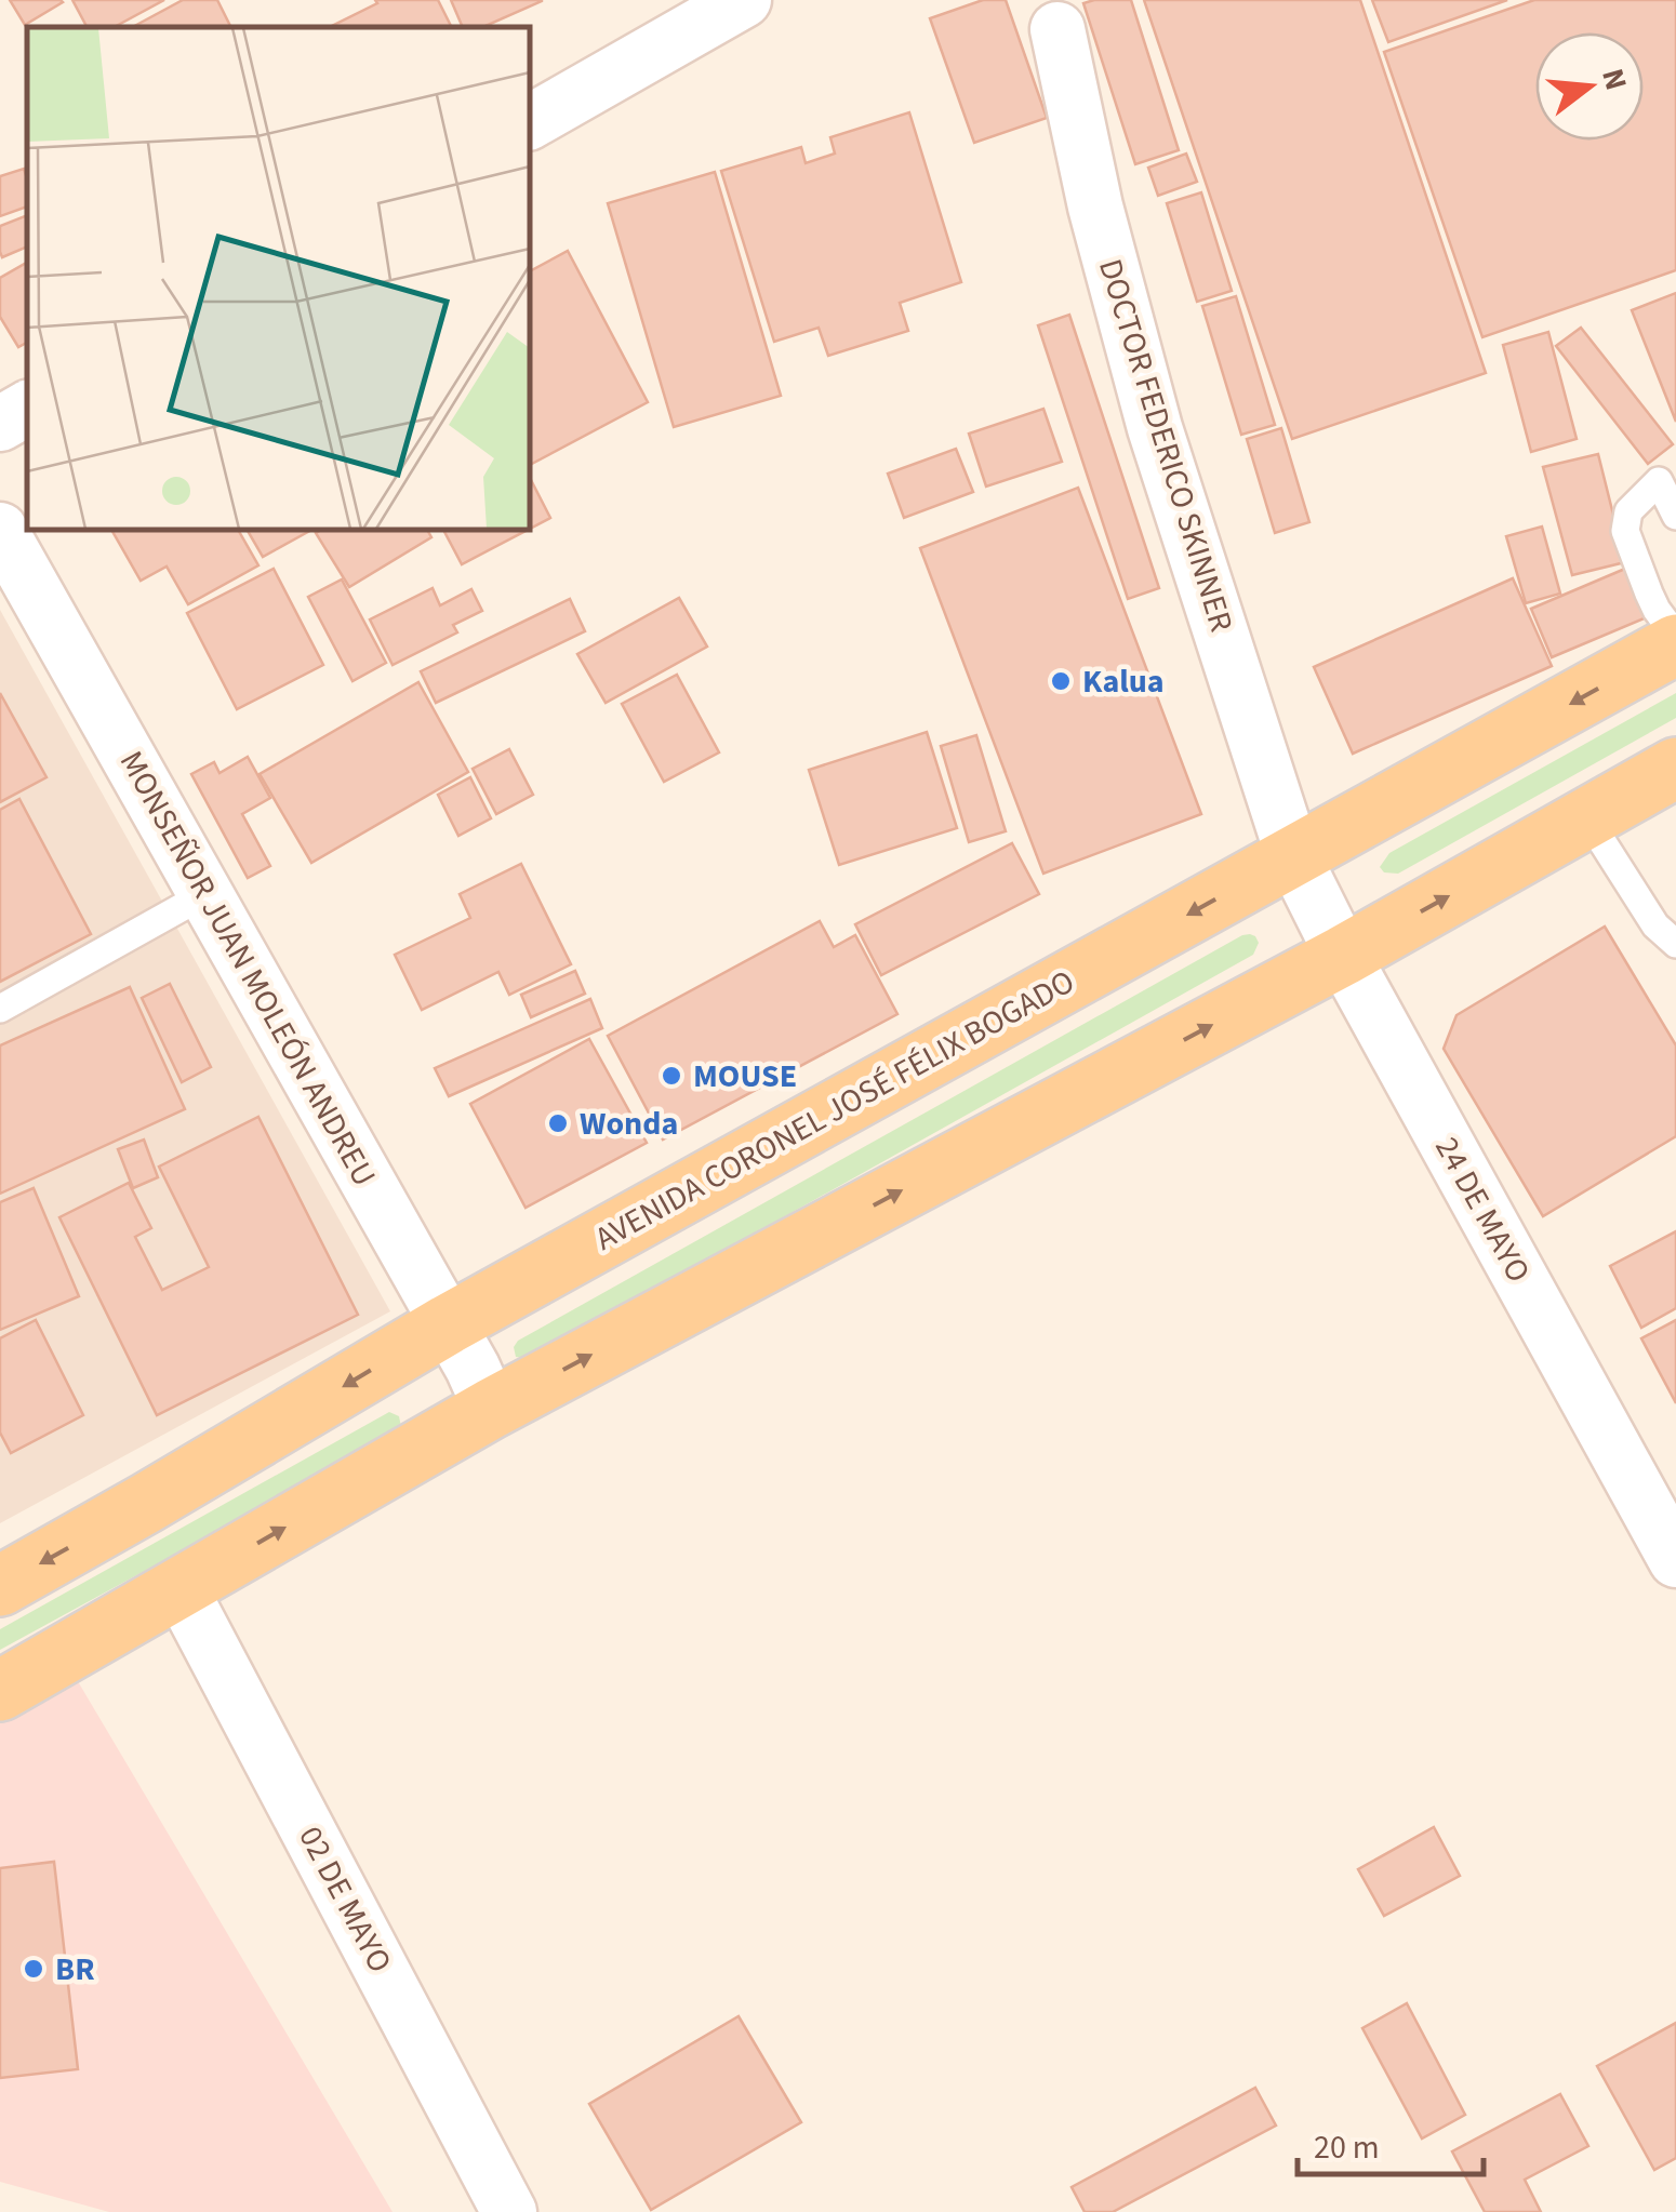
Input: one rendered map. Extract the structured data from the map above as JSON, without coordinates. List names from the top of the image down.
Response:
{
  "streets": {
    "main road": ["AVENIDA CORONEL JOSÉ FÉLIX BOGADO"],
    "street": [
      "DOCTOR FEDERICO SKINNER",
      "MONSEÑOR JUAN MOLEÓN ANDREU",
      "24 DE MAYO",
      "02 DE MAYO"
    ]
  },
  "crossings": [
    ["DOCTOR FEDERICO SKINNER", "AVENIDA CORONEL JOSÉ FÉLIX BOGADO"],
    ["DOCTOR FEDERICO SKINNER", "24 DE MAYO"],
    ["MONSEÑOR JUAN MOLEÓN ANDREU", "AVENIDA CORONEL JOSÉ FÉLIX BOGADO"],
    ["AVENIDA CORONEL JOSÉ FÉLIX BOGADO", "24 DE MAYO"]
  ],
  "places": [
    "Kalua",
    "MOUSE",
    "Wonda",
    "BR"
  ],
  "scale_bar": "20 m",
  "north": "right"
}
